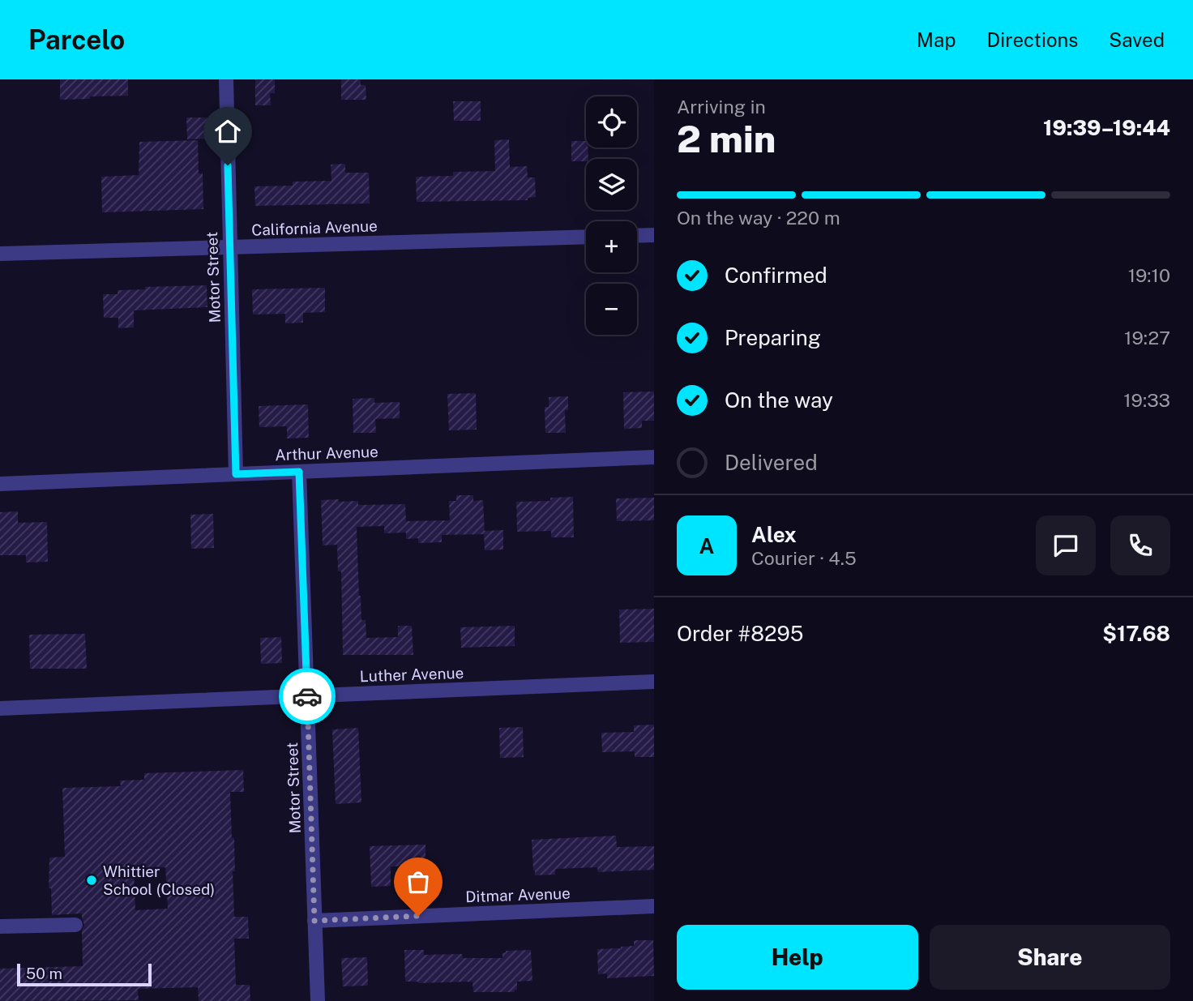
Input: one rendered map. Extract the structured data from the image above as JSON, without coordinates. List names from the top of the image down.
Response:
{
  "streets": {
    "street": [
      "California Avenue",
      "Motor Street",
      "Arthur Avenue",
      "Luther Avenue",
      "Ditmar Avenue"
    ]
  },
  "crossings": [
    ["California Avenue", "Motor Street"],
    ["Motor Street", "Arthur Avenue"],
    ["Motor Street", "Luther Avenue"],
    ["Motor Street", "Ditmar Avenue"]
  ],
  "places": ["Whittier School (Closed)"],
  "scale_bar": "50 m",
  "page": {
    "header": "Parcelo",
    "nav": ["Map", "Directions", "Saved"],
    "heading": ["2 min", "Arriving in", "19:39–19:44"],
    "panel": [
      "Alex",
      "Courier · 4.5",
      "Order #8295",
      "$17.68"
    ],
    "map_buttons": ["+", "−"],
    "bar": "On the way · 220 m",
    "list": [
      ["Confirmed", "19:10"],
      ["Preparing", "19:27"],
      ["On the way", "19:33"],
      "Delivered"
    ],
    "round": "A",
    "buttons": ["Help", "Share"],
    "scale": "50 m"
  }
}
